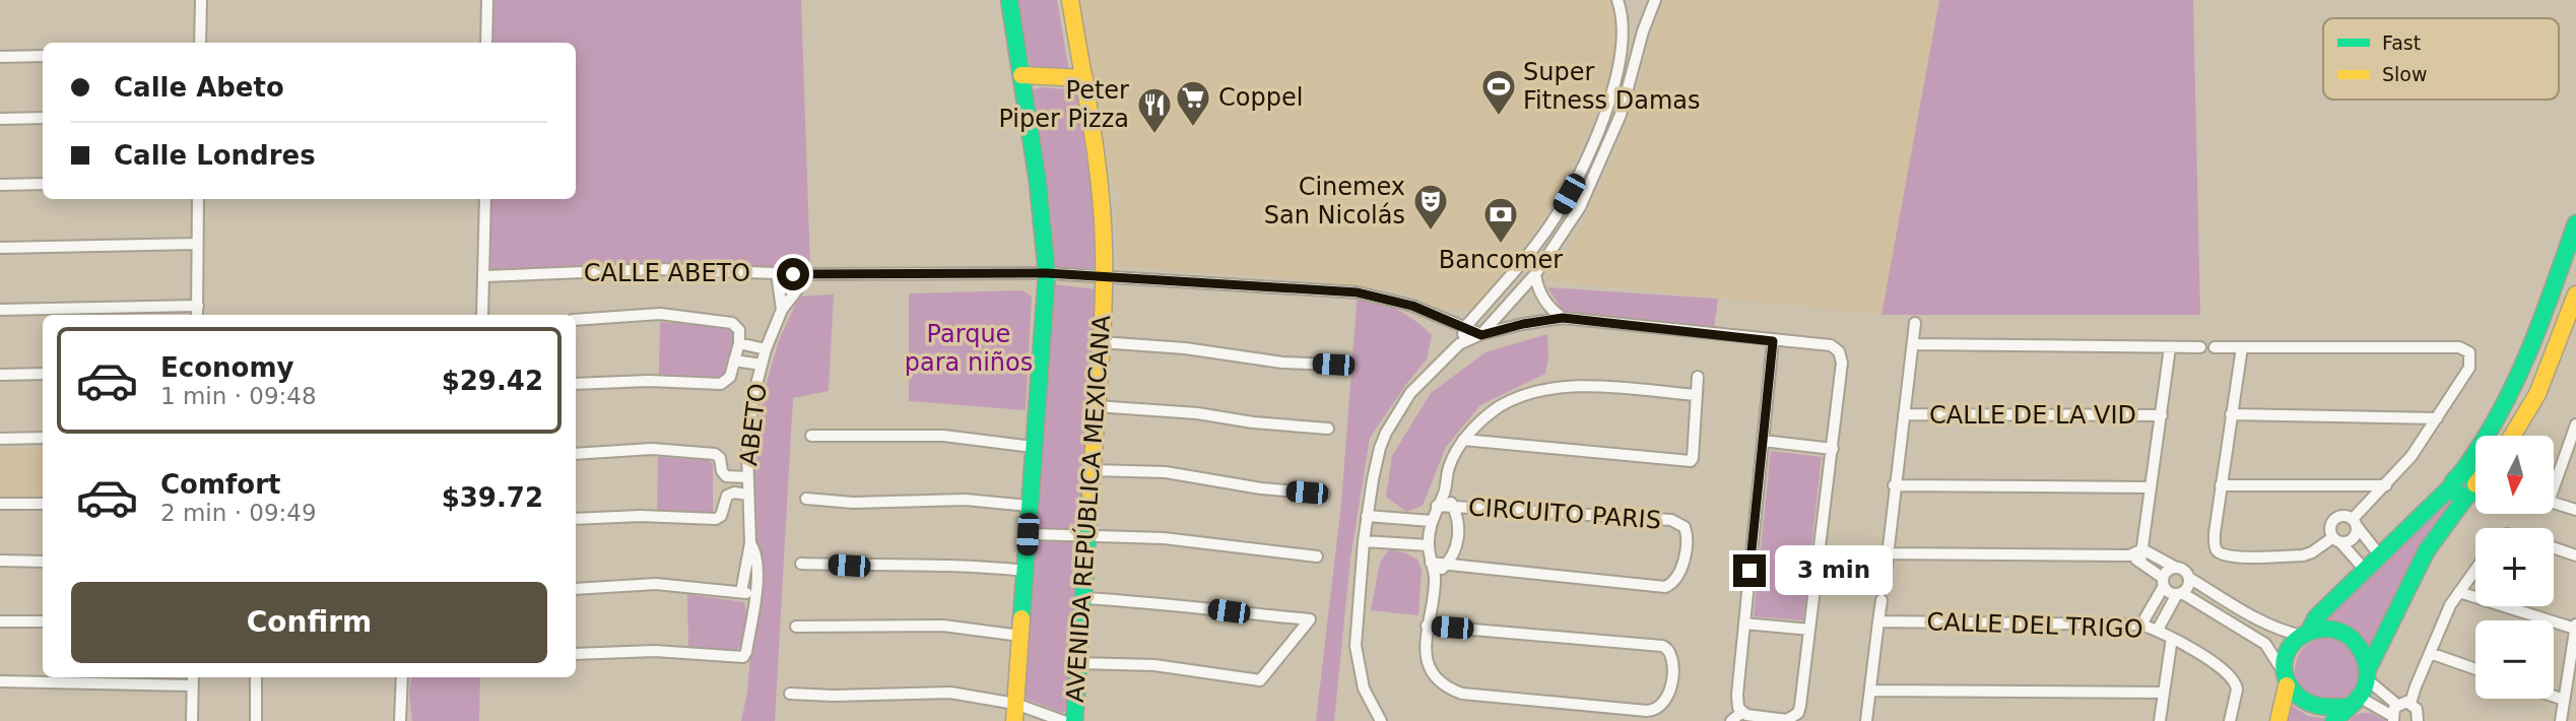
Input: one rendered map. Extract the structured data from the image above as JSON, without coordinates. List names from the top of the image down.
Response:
{
  "streets": {
    "main road": ["AVENIDA REPÚBLICA MEXICANA"],
    "street": [
      "CALLE ABETO",
      "CALLE DE LA VID",
      "ABETO",
      "CIRCUITO PARIS",
      "CALLE DEL TRIGO"
    ]
  },
  "crossings": [
    ["CALLE ABETO", "ABETO"],
    ["CALLE ABETO", "AVENIDA REPÚBLICA MEXICANA"]
  ],
  "parks": ["Parque para niños"],
  "places": {
    "sports": ["Super Fitness Damas"],
    "supermarket": ["Coppel"],
    "restaurant": ["Peter Piper Pizza"],
    "theatre": ["Cinemex San Nicolás"],
    "bank": ["Bancomer"]
  },
  "legend": ["Fast", "Slow"],
  "north": "bottom",
  "page": {
    "banner": ["Calle Abeto", "Calle Londres"],
    "list": [
      {
        "name": "Economy",
        "note": "1 min · 09:48",
        "value": "$29.42"
      },
      {
        "name": "Comfort",
        "note": "2 min · 09:49",
        "value": "$39.72"
      }
    ],
    "map_buttons": ["+", "−"],
    "bubble": "3 min",
    "buttons": "Confirm"
  }
}
